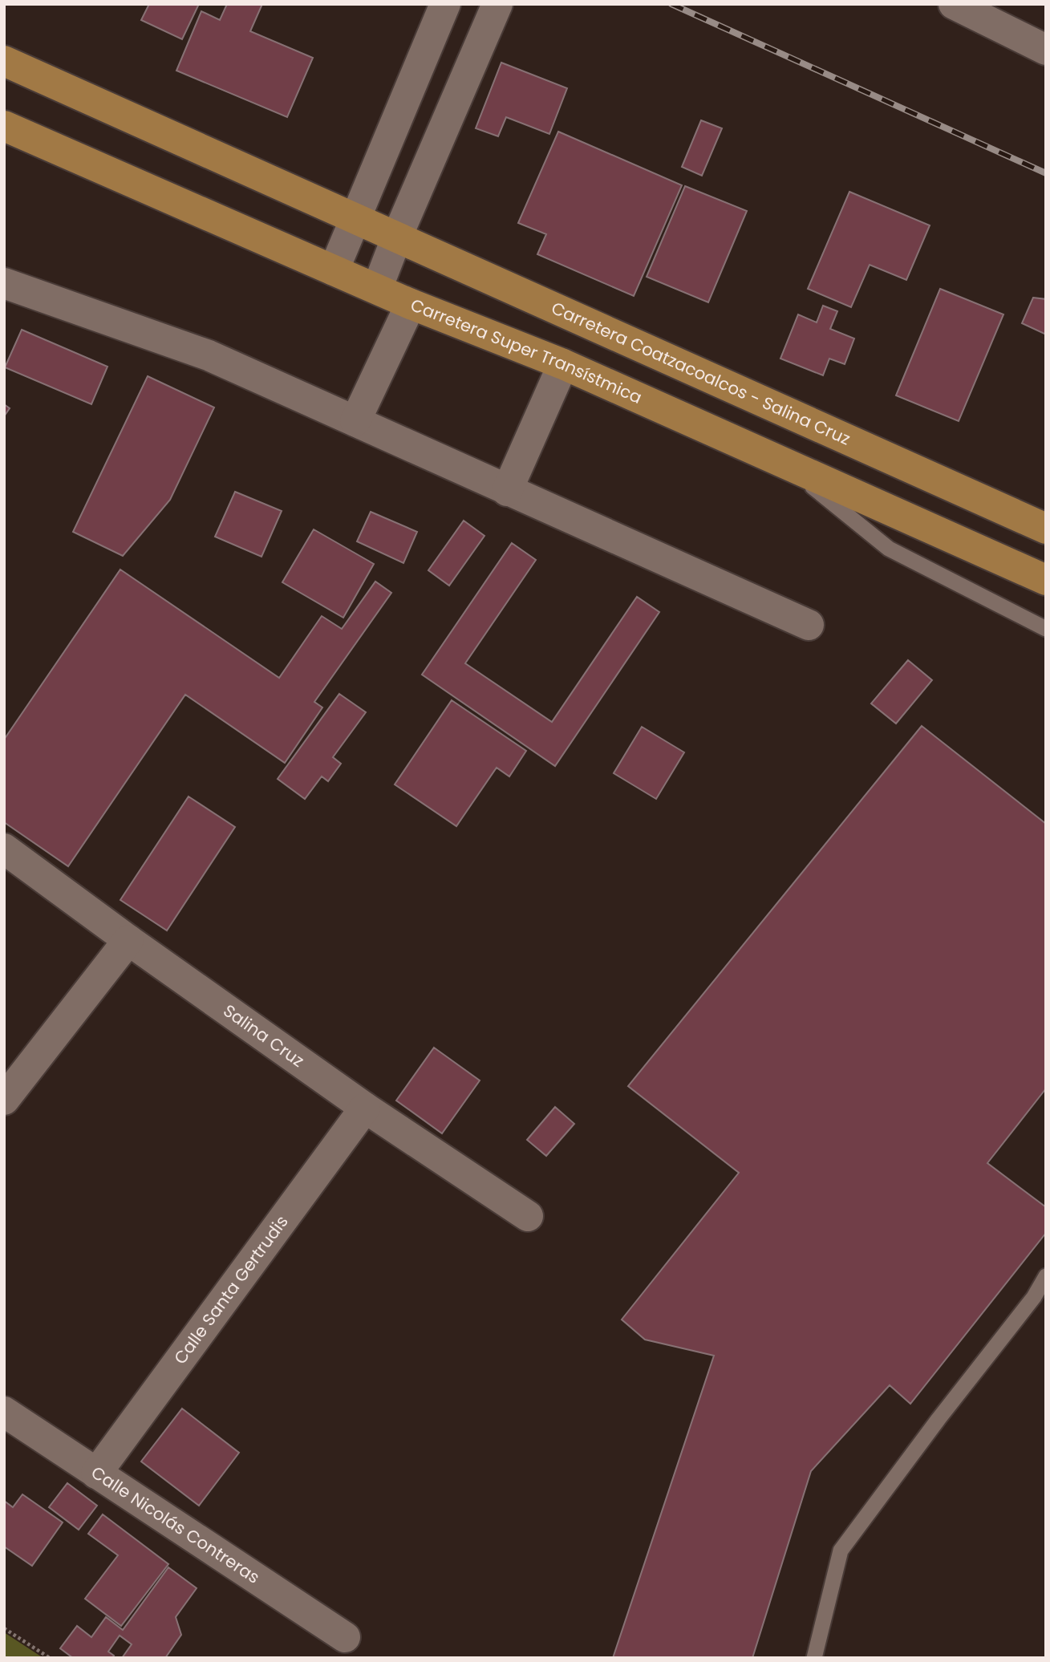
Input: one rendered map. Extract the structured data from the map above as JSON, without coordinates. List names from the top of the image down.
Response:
{
  "streets": {
    "main road": ["Carretera Super Transístmica", "Carretera Coatzacoalcos - Salina Cruz"],
    "street": ["Salina Cruz", "Calle Santa Gertrudis", "Calle Nicolás Contreras"]
  },
  "crossings": [
    ["Salina Cruz", "Calle Santa Gertrudis"],
    ["Calle Santa Gertrudis", "Calle Nicolás Contreras"]
  ]
}
